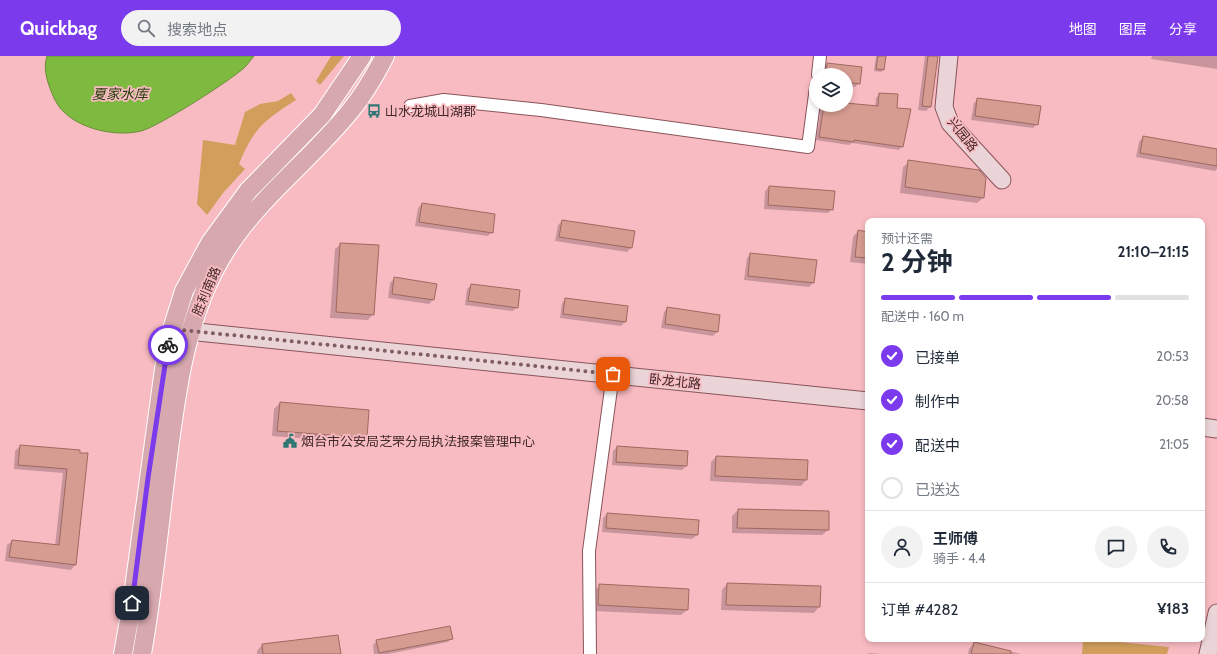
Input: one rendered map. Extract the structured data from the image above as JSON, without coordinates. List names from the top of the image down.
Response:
{
  "streets": {
    "main road": ["胜利南路"],
    "street": ["兴园路", "卧龙北路"]
  },
  "crossings": [
    ["胜利南路", "卧龙北路"]
  ],
  "water": ["夏家水库"],
  "places": {
    "bus stop": ["山水龙城山湖郡"],
    "public building": ["烟台市公安局芝罘分局执法报案管理中心"]
  },
  "page": {
    "header": "Quickbag",
    "search": "搜索地点",
    "nav": ["地图", "图层", "分享"],
    "heading": ["2 分钟", "预计还需", "21:10–21:15"],
    "panel": [
      "王师傅",
      "骑手 · 4.4",
      "订单 #4282",
      "¥183"
    ],
    "bar": "配送中 · 160 m",
    "list": [
      ["已接单", "20:53"],
      ["制作中", "20:58"],
      ["配送中", "21:05"],
      "已送达"
    ]
  }
}
